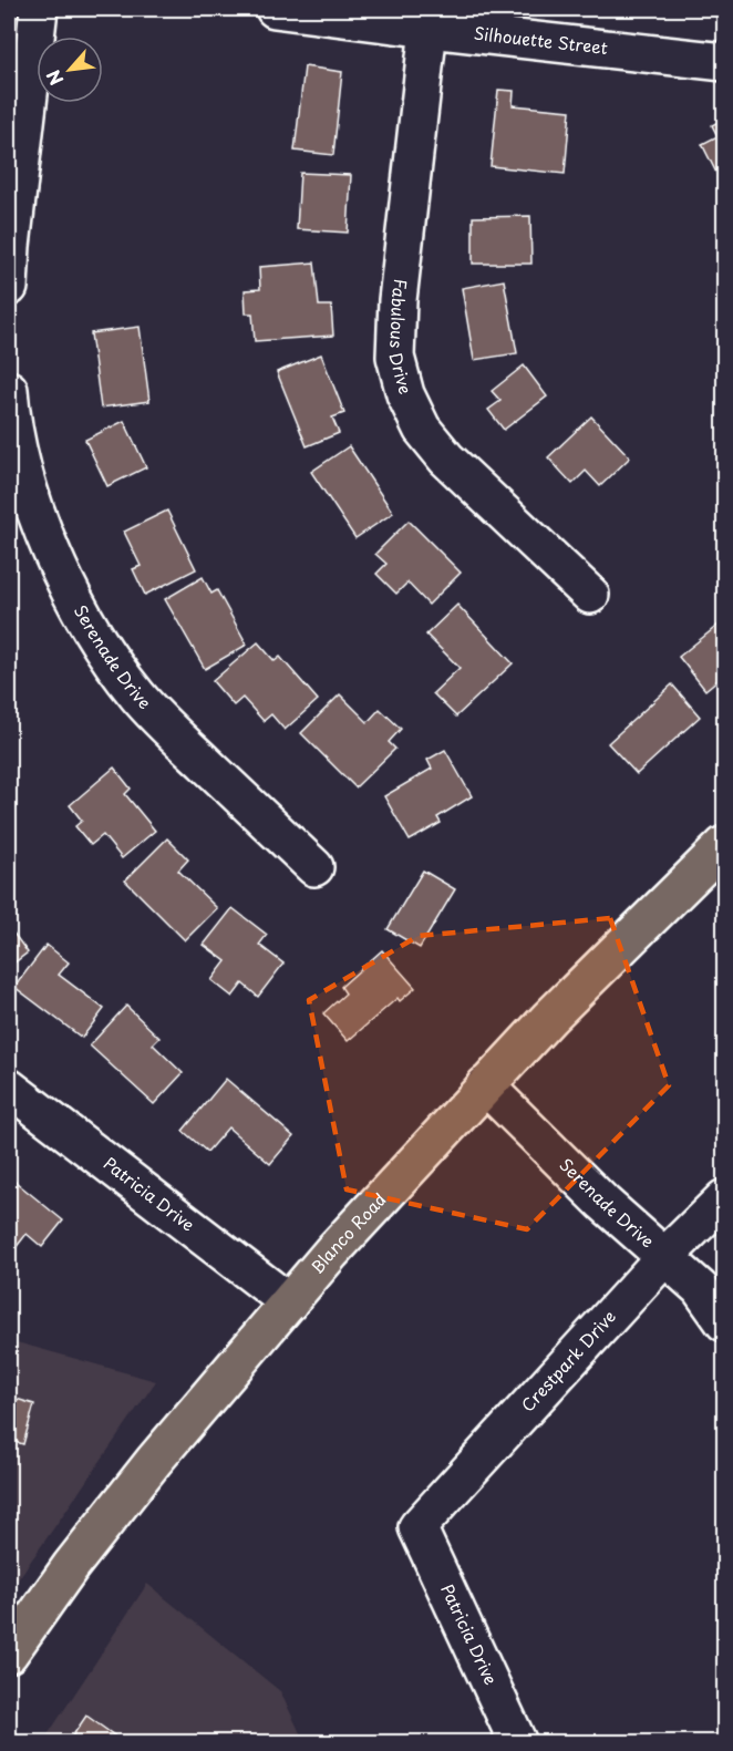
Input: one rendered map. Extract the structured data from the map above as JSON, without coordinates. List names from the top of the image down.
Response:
{
  "streets": {
    "main road": ["Blanco Road"],
    "street": [
      "Silhouette Street",
      "Fabulous Drive",
      "Serenade Drive",
      "Patricia Drive",
      "Crestpark Drive"
    ]
  },
  "crossings": [
    ["Silhouette Street", "Fabulous Drive"],
    ["Serenade Drive", "Blanco Road"],
    ["Serenade Drive", "Crestpark Drive"],
    ["Patricia Drive", "Blanco Road"],
    ["Patricia Drive", "Crestpark Drive"]
  ],
  "north": "bottom left"
}
